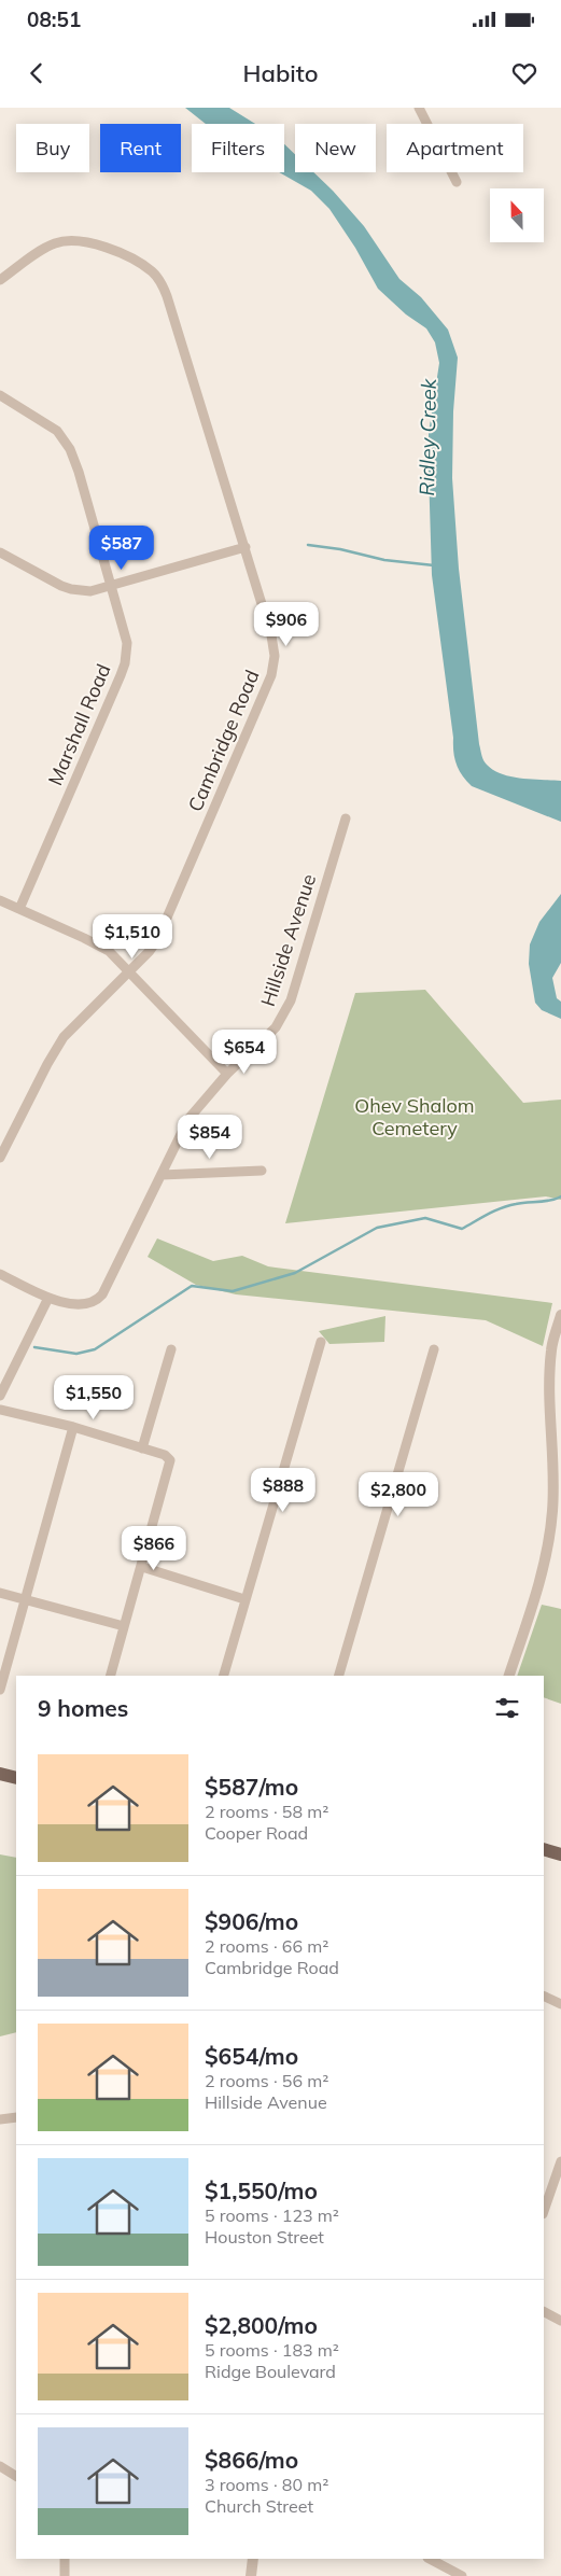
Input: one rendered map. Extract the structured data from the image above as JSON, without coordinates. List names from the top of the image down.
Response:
{
  "streets": {
    "street": ["Marshall Road", "Cambridge Road", "Hillside Avenue"]
  },
  "water": ["Ridley Creek"],
  "parks": ["Ohev Shalom Cemetery"],
  "north": "top",
  "page": {
    "status": "08:51",
    "header": "Habito",
    "chip": [
      "Buy",
      "Rent",
      "Filters",
      "New",
      "Apartment"
    ],
    "price": [
      "$587",
      "$906",
      "$1,510",
      "$654",
      "$854",
      "$1,550",
      "$888",
      "$2,800",
      "$866"
    ],
    "heading": "9 homes",
    "list": [
      {
        "name": "$587/mo",
        "note": "2 rooms · 58 m² · Cooper Road"
      },
      {
        "name": "$906/mo",
        "note": "2 rooms · 66 m² · Cambridge Road"
      },
      {
        "name": "$654/mo",
        "note": "2 rooms · 56 m² · Hillside Avenue"
      },
      {
        "name": "$1,550/mo",
        "note": "5 rooms · 123 m² · Houston Street"
      },
      {
        "name": "$2,800/mo",
        "note": "5 rooms · 183 m² · Ridge Boulevard"
      },
      {
        "name": "$866/mo",
        "note": "3 rooms · 80 m² · Church Street"
      }
    ]
  }
}
